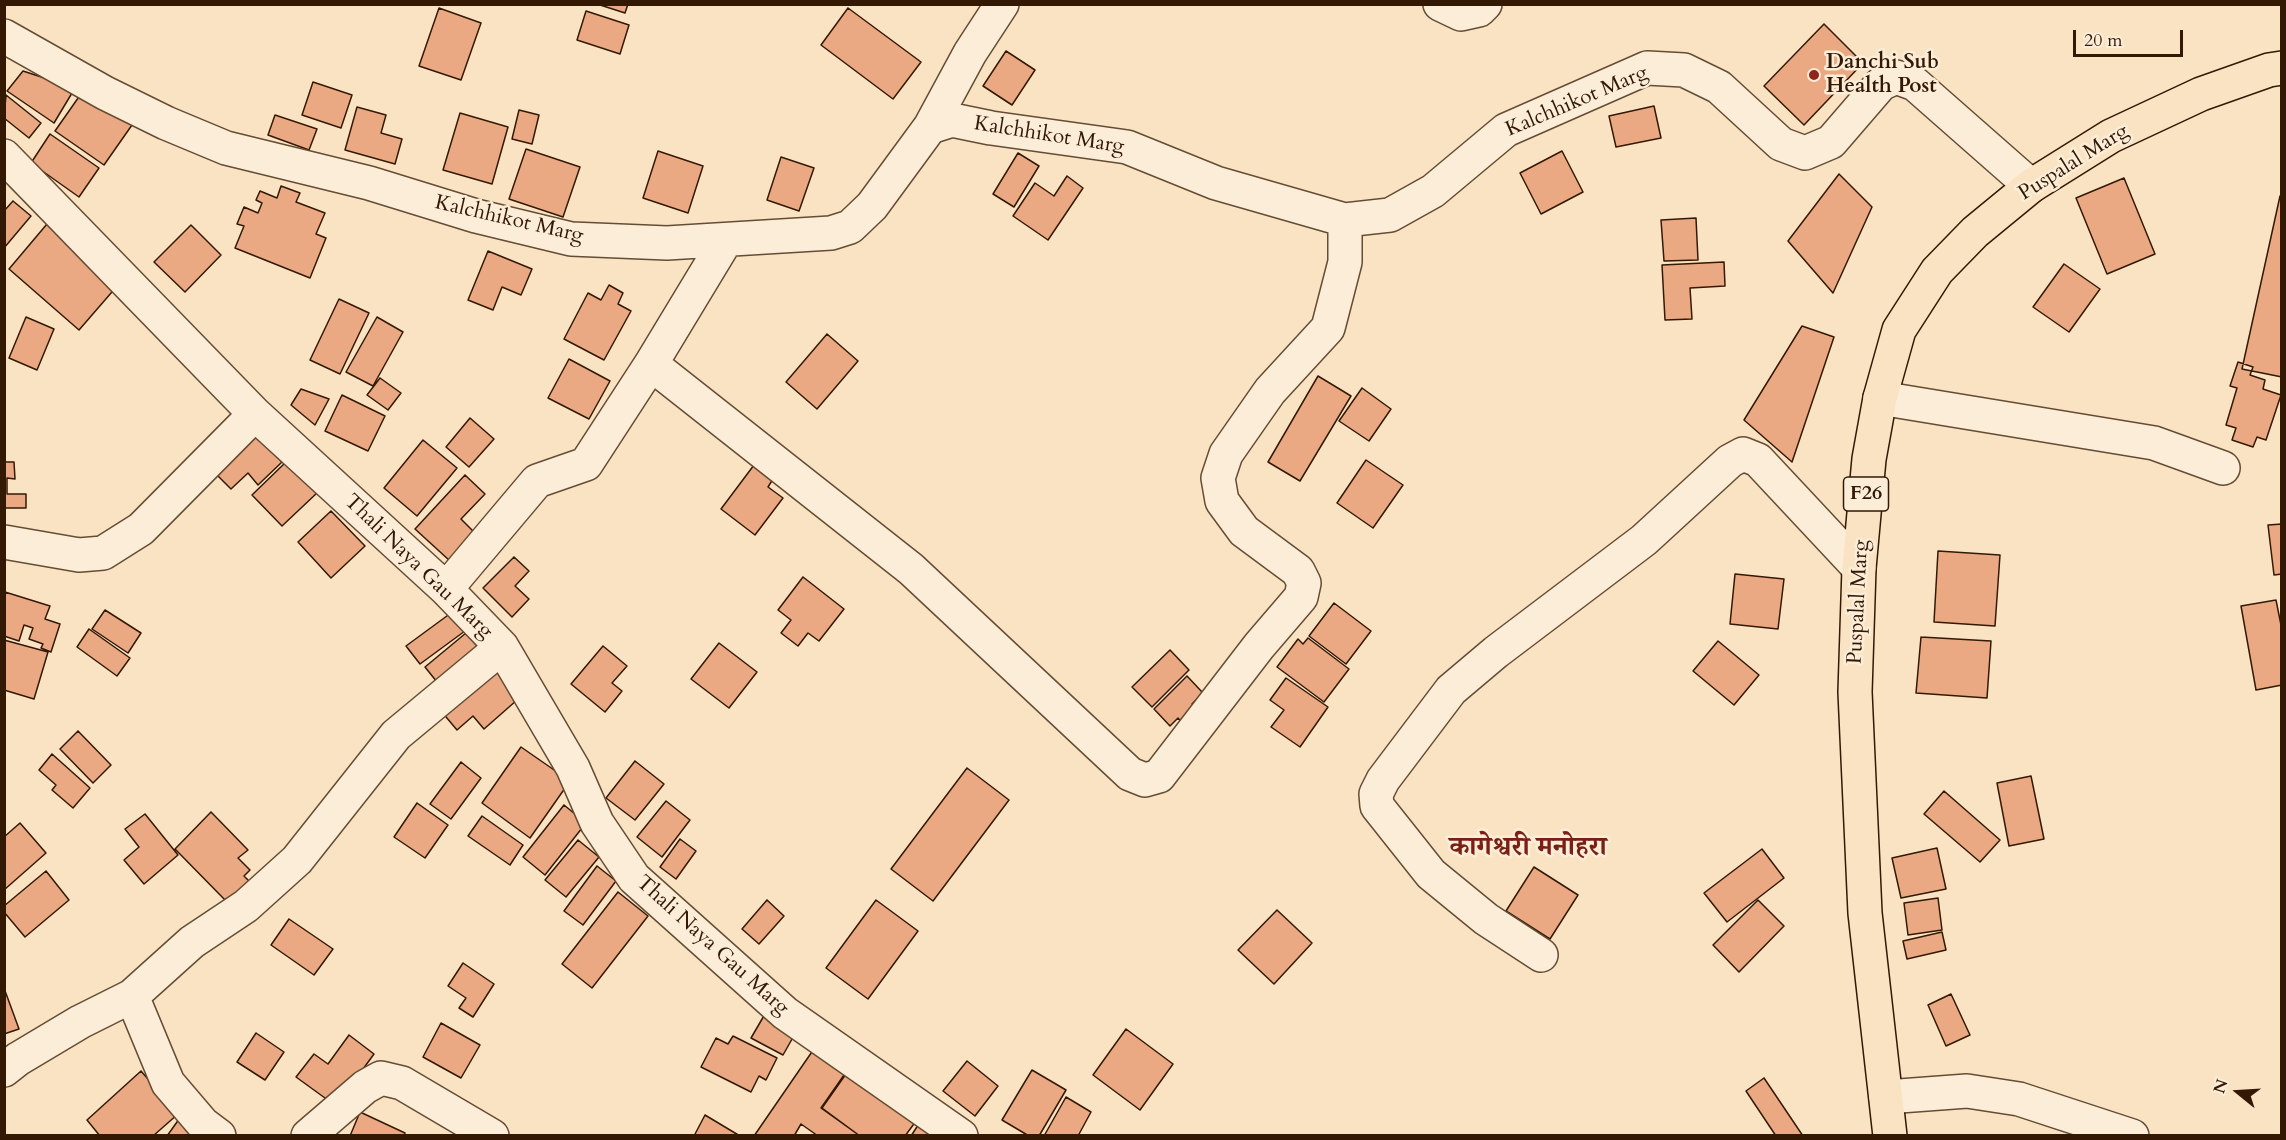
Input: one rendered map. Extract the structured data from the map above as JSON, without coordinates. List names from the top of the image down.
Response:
{
  "streets": {
    "main road": ["Puspalal Marg", "F26"],
    "street": ["Kalchhikot Marg", "Thali Naya Gau Marg"]
  },
  "crossings": [
    ["Kalchhikot Marg", "Puspalal Marg"]
  ],
  "districts": ["कागेश्वरी मनोहरा"],
  "places": ["Danchi Sub Health Post"],
  "scale_bar": "20 m",
  "north": "left"
}
